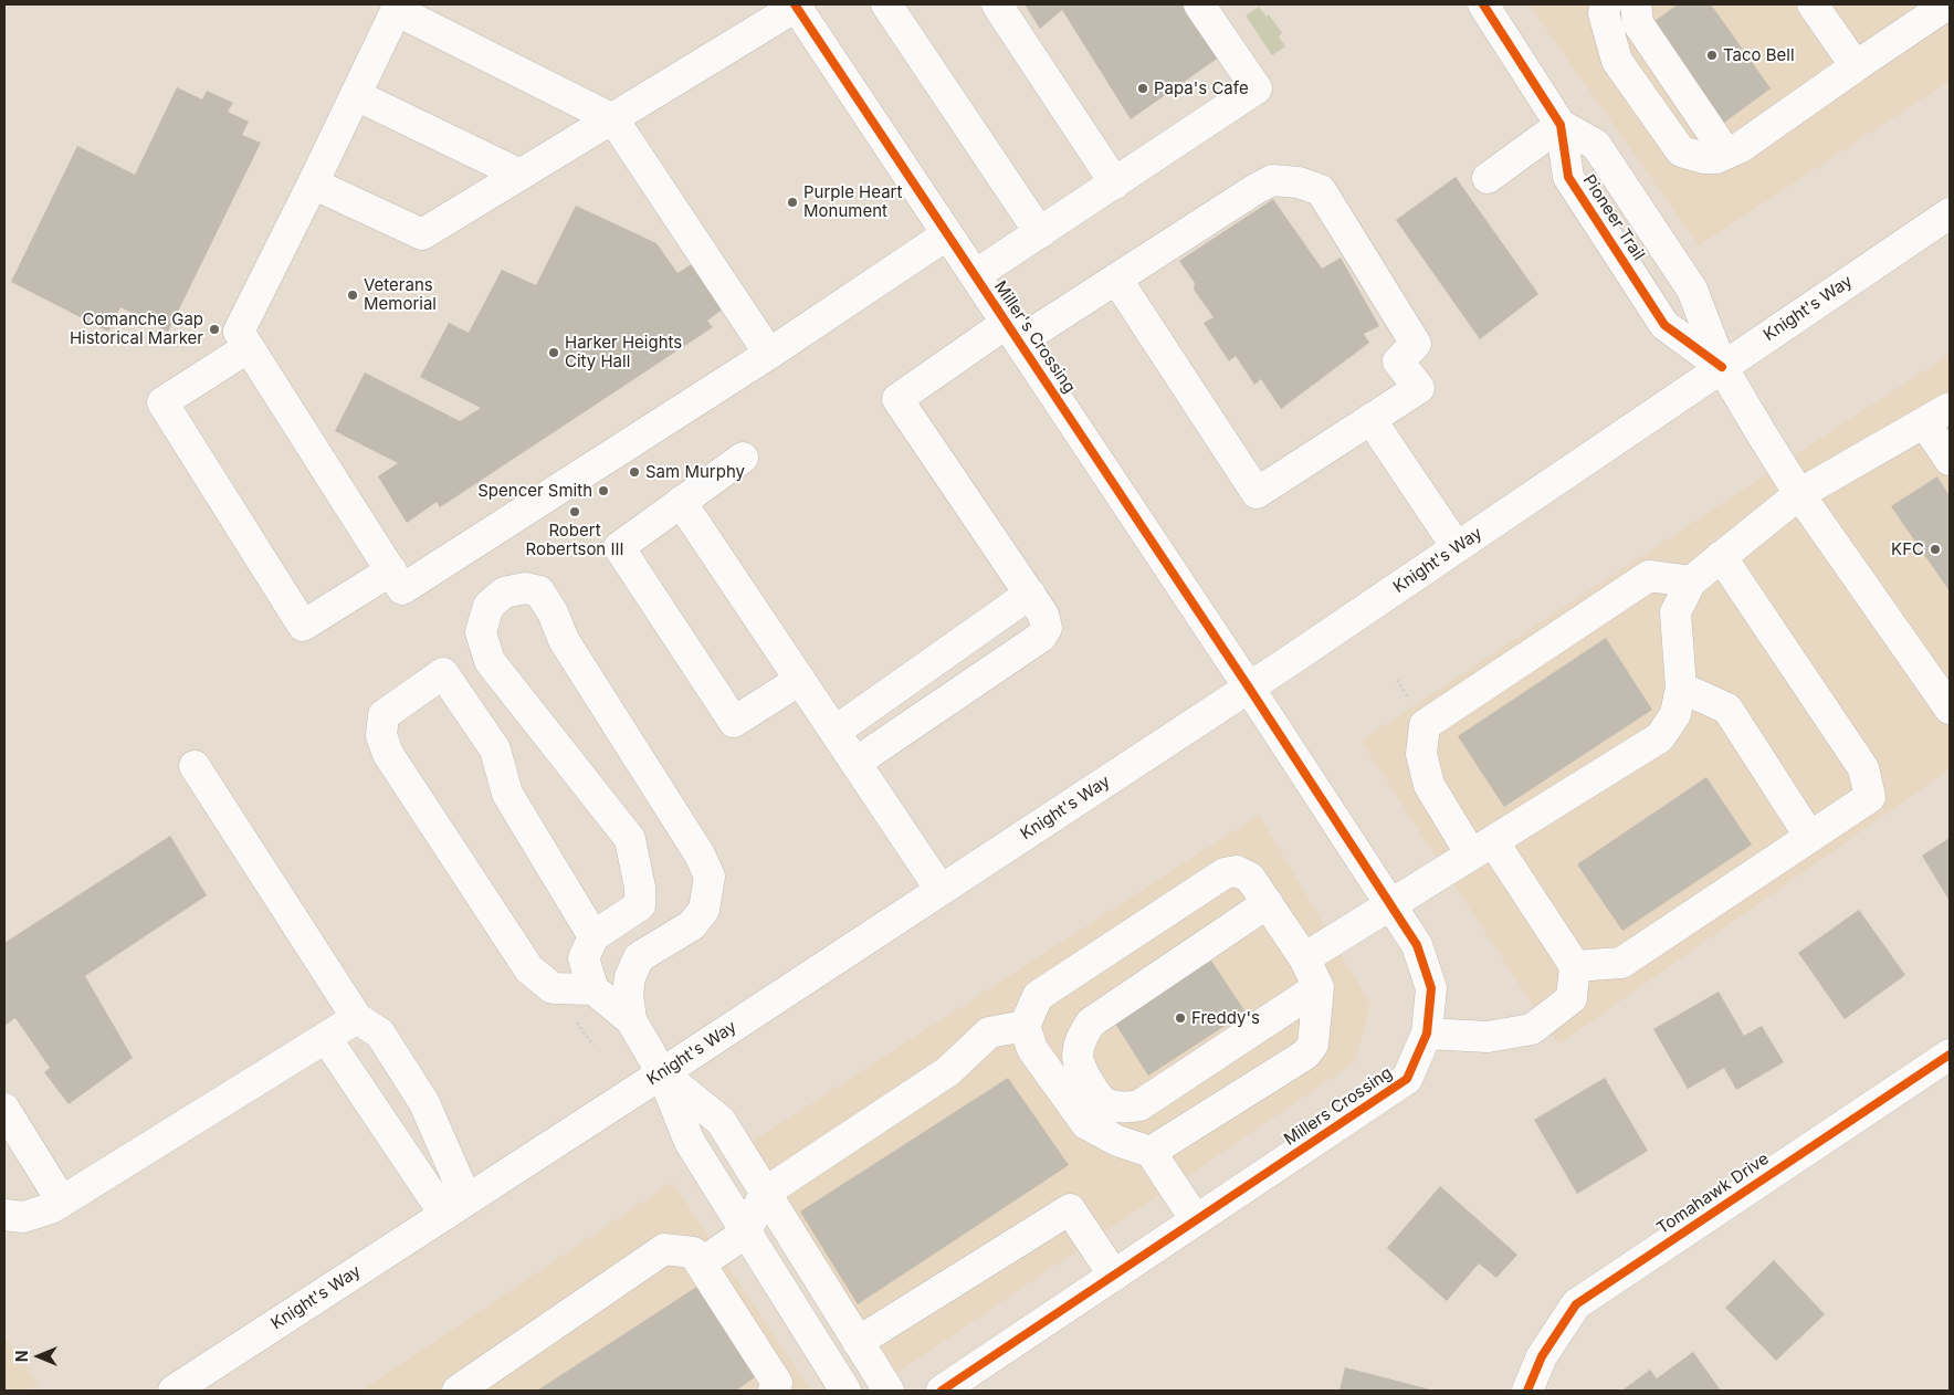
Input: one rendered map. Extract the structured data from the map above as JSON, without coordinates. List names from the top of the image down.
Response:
{
  "streets": {
    "street": [
      "Pioneer Trail",
      "Knight's Way",
      "Miller's Crossing",
      "Millers Crossing",
      "Tomahawk Drive"
    ]
  },
  "crossings": [
    ["Pioneer Trail", "Knight's Way"],
    ["Knight's Way", "Miller's Crossing"],
    ["Knight's Way", "Millers Crossing"],
    ["Miller's Crossing", "Millers Crossing"]
  ],
  "places": [
    "Taco Bell",
    "Papa's Cafe",
    "Purple Heart Monument",
    "Veterans Memorial",
    "Comanche Gap Historical Marker",
    "Harker Heights City Hall",
    "Sam Murphy",
    "Spencer Smith",
    "Robert Robertson III",
    "KFC",
    "Freddy's"
  ],
  "north": "left"
}
